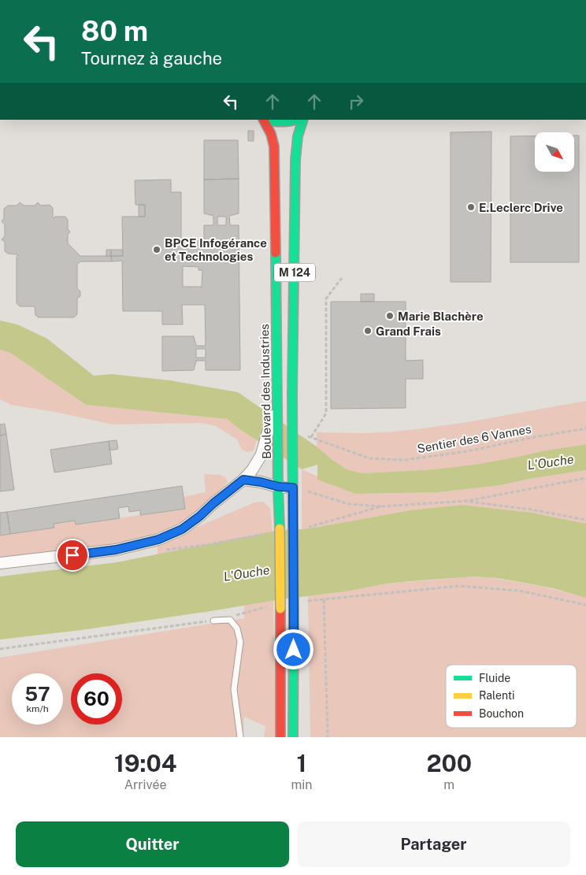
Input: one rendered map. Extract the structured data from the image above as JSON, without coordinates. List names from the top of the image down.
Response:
{
  "streets": {
    "main road": ["M 124", "Boulevard des Industries"],
    "path": ["Sentier des 6 Vannes"]
  },
  "water": ["L'Ouche"],
  "places": [
    "E.Leclerc Drive",
    "BPCE Infogérance et Technologies",
    "Marie Blachère",
    "Grand Frais"
  ],
  "legend": ["Fluide", "Ralenti", "Bouchon"],
  "north": "bottom right",
  "page": {
    "turn": ["80 m", "Tournez à gauche"],
    "speed": "57 km/h",
    "limit": "60",
    "eta": [
      "19:04",
      "Arrivée",
      "1",
      "min",
      "200",
      "m"
    ],
    "buttons": ["Quitter", "Partager"]
  }
}
